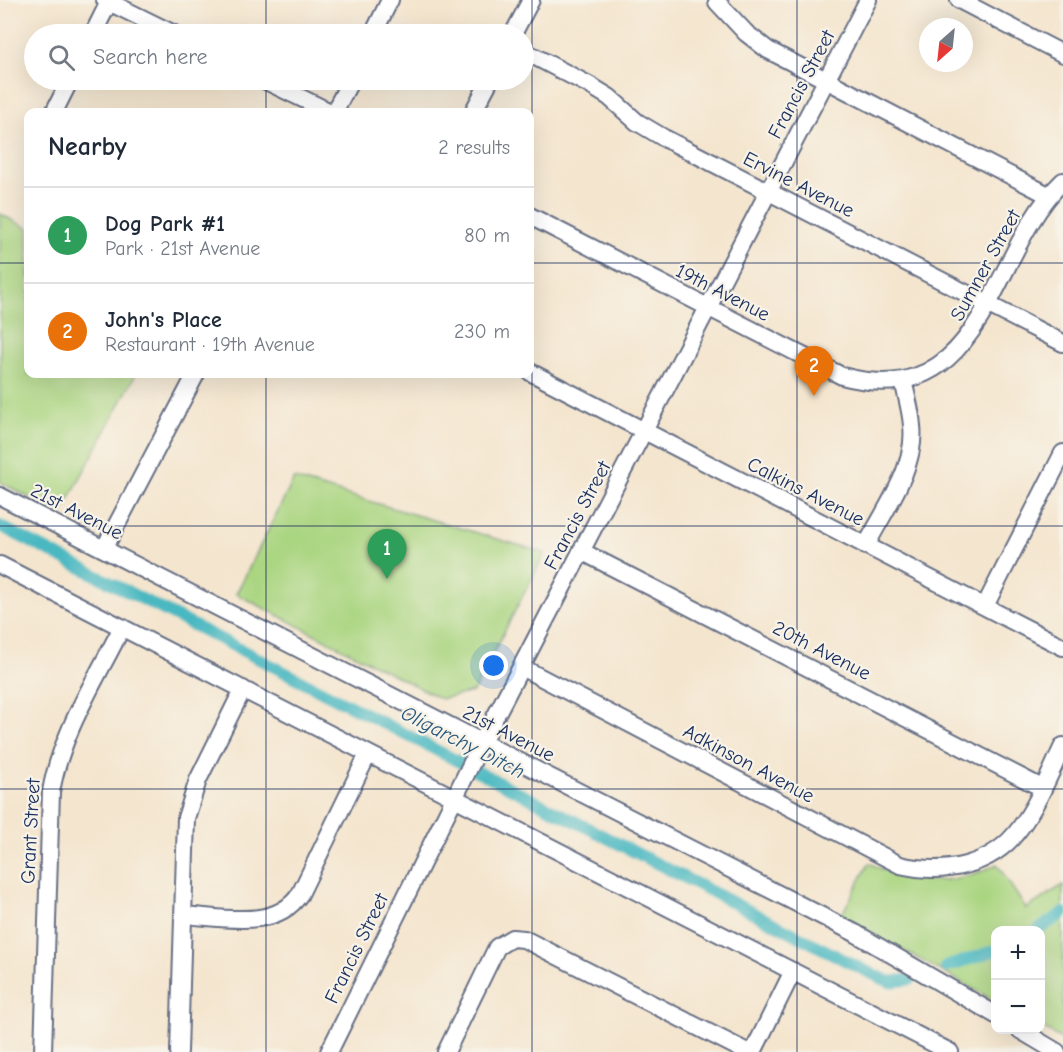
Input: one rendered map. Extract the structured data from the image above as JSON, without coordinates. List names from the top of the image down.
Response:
{
  "streets": {
    "street": [
      "Francis Street",
      "Ervine Avenue",
      "Sumner Street",
      "19th Avenue",
      "Calkins Avenue",
      "21st Avenue",
      "20th Avenue",
      "Adkinson Avenue",
      "Grant Street"
    ]
  },
  "crossings": [
    ["Francis Street", "Ervine Avenue"],
    ["Francis Street", "19th Avenue"],
    ["Francis Street", "Calkins Avenue"],
    ["Francis Street", "21st Avenue"],
    ["Francis Street", "20th Avenue"],
    ["Francis Street", "Adkinson Avenue"],
    ["Ervine Avenue", "Sumner Street"],
    ["Sumner Street", "19th Avenue"],
    ["20th Avenue", "Adkinson Avenue"]
  ],
  "water": ["Oligarchy Ditch"],
  "north": "bottom left",
  "page": {
    "search": "Search here",
    "heading": ["Nearby", "2 results"],
    "list": [
      {
        "mark": "1",
        "name": "Dog Park #1",
        "note": "Park · 21st Avenue",
        "value": "80 m"
      },
      {
        "mark": "2",
        "name": "John's Place",
        "note": "Restaurant · 19th Avenue",
        "value": "230 m"
      }
    ],
    "pins": ["2", "1"],
    "map_buttons": ["+", "−"]
  }
}
